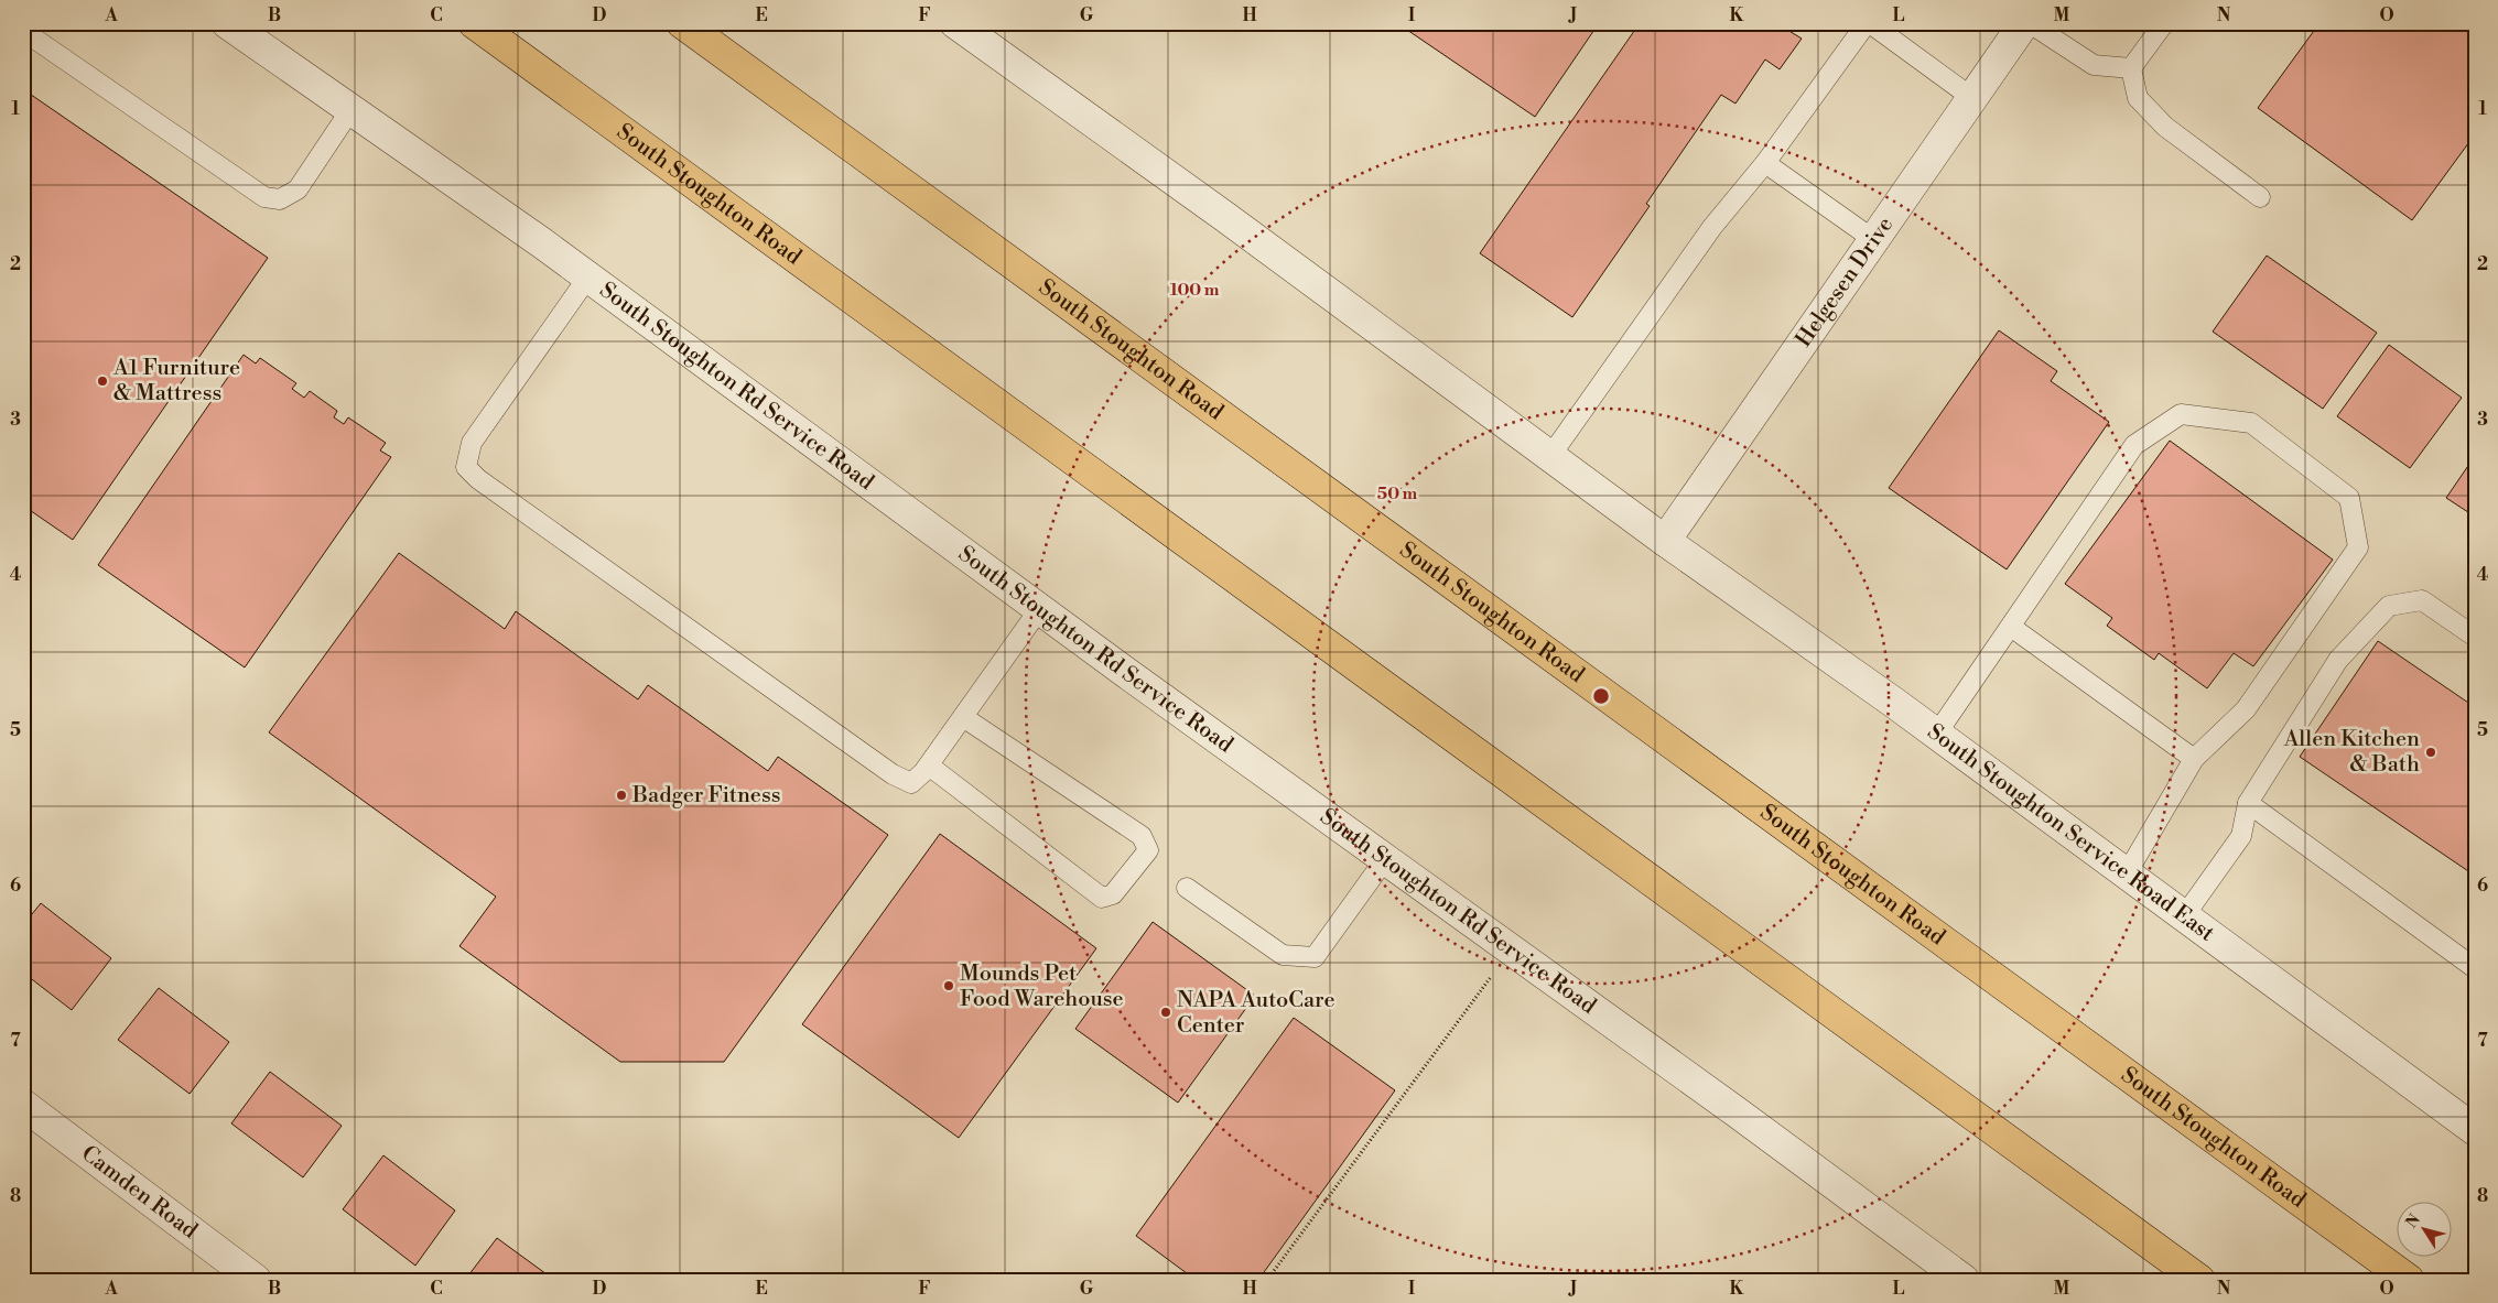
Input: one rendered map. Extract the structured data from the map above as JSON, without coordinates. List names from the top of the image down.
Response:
{
  "streets": {
    "main road": ["South Stoughton Road"],
    "street": [
      "Helgesen Drive",
      "South Stoughton Rd Service Road",
      "South Stoughton Service Road East",
      "Camden Road"
    ]
  },
  "crossings": [
    ["Helgesen Drive", "South Stoughton Service Road East"]
  ],
  "places": [
    "A1 Furniture & Mattress",
    "Allen Kitchen & Bath",
    "Badger Fitness",
    "Mounds Pet Food Warehouse",
    "NAPA AutoCare Center"
  ],
  "north": "top left",
  "grid": {
    "columns": [
      "A",
      "B",
      "C",
      "D",
      "E",
      "F",
      "G",
      "H",
      "I",
      "J",
      "K",
      "L",
      "M",
      "N",
      "O"
    ],
    "rows": [
      "1",
      "2",
      "3",
      "4",
      "5",
      "6",
      "7",
      "8"
    ]
  },
  "rings": ["100 m", "50 m"]
}
